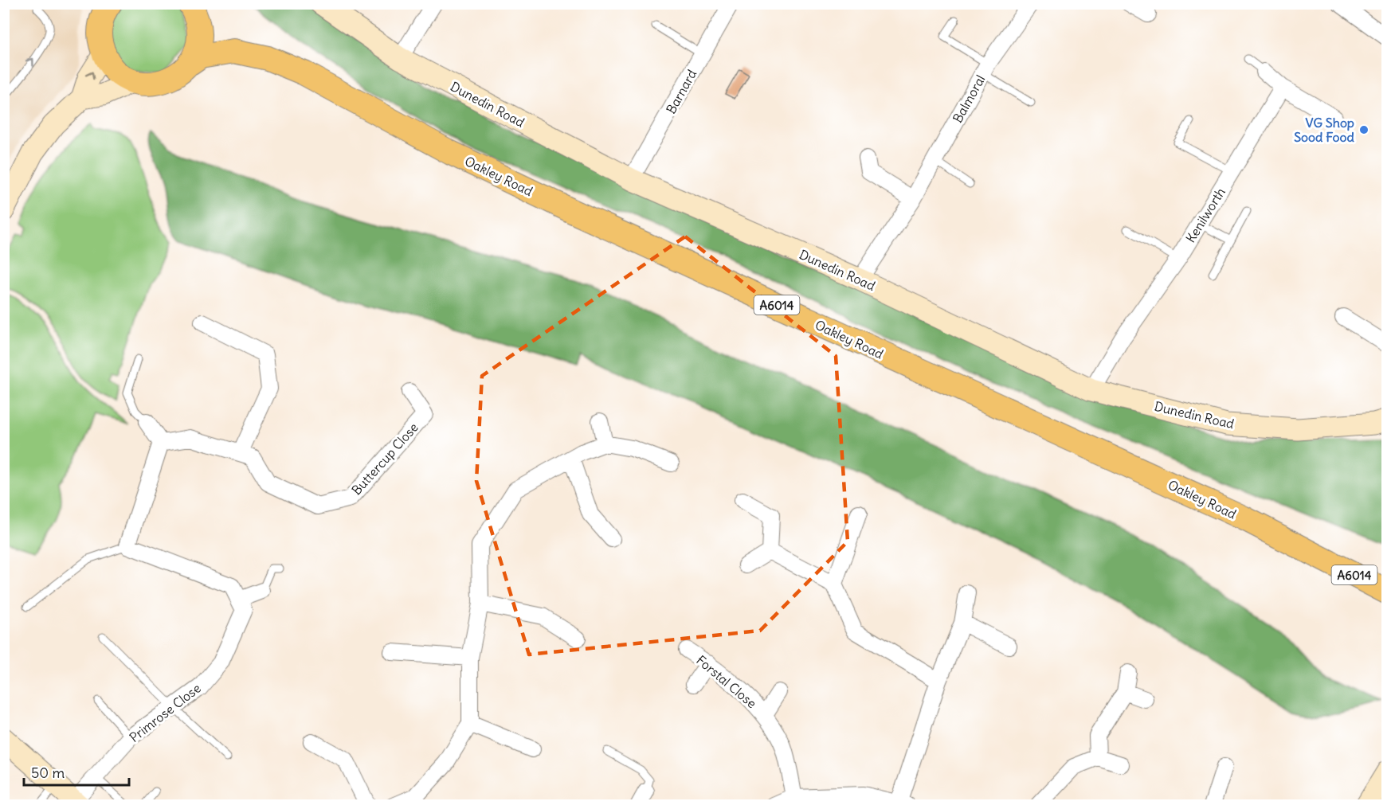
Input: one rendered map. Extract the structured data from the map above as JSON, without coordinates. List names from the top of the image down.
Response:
{
  "streets": {
    "main road": ["Oakley Road", "A6014"],
    "street": [
      "Barnard",
      "Balmoral",
      "Dunedin Road",
      "Kenilworth",
      "Buttercup Close",
      "Forstal Close",
      "Primrose Close"
    ]
  },
  "crossings": [
    ["Barnard", "Dunedin Road"],
    ["Balmoral", "Dunedin Road"],
    ["Dunedin Road", "Kenilworth"]
  ],
  "places": ["VG Shop Sood Food"],
  "scale_bar": "50 m"
}
